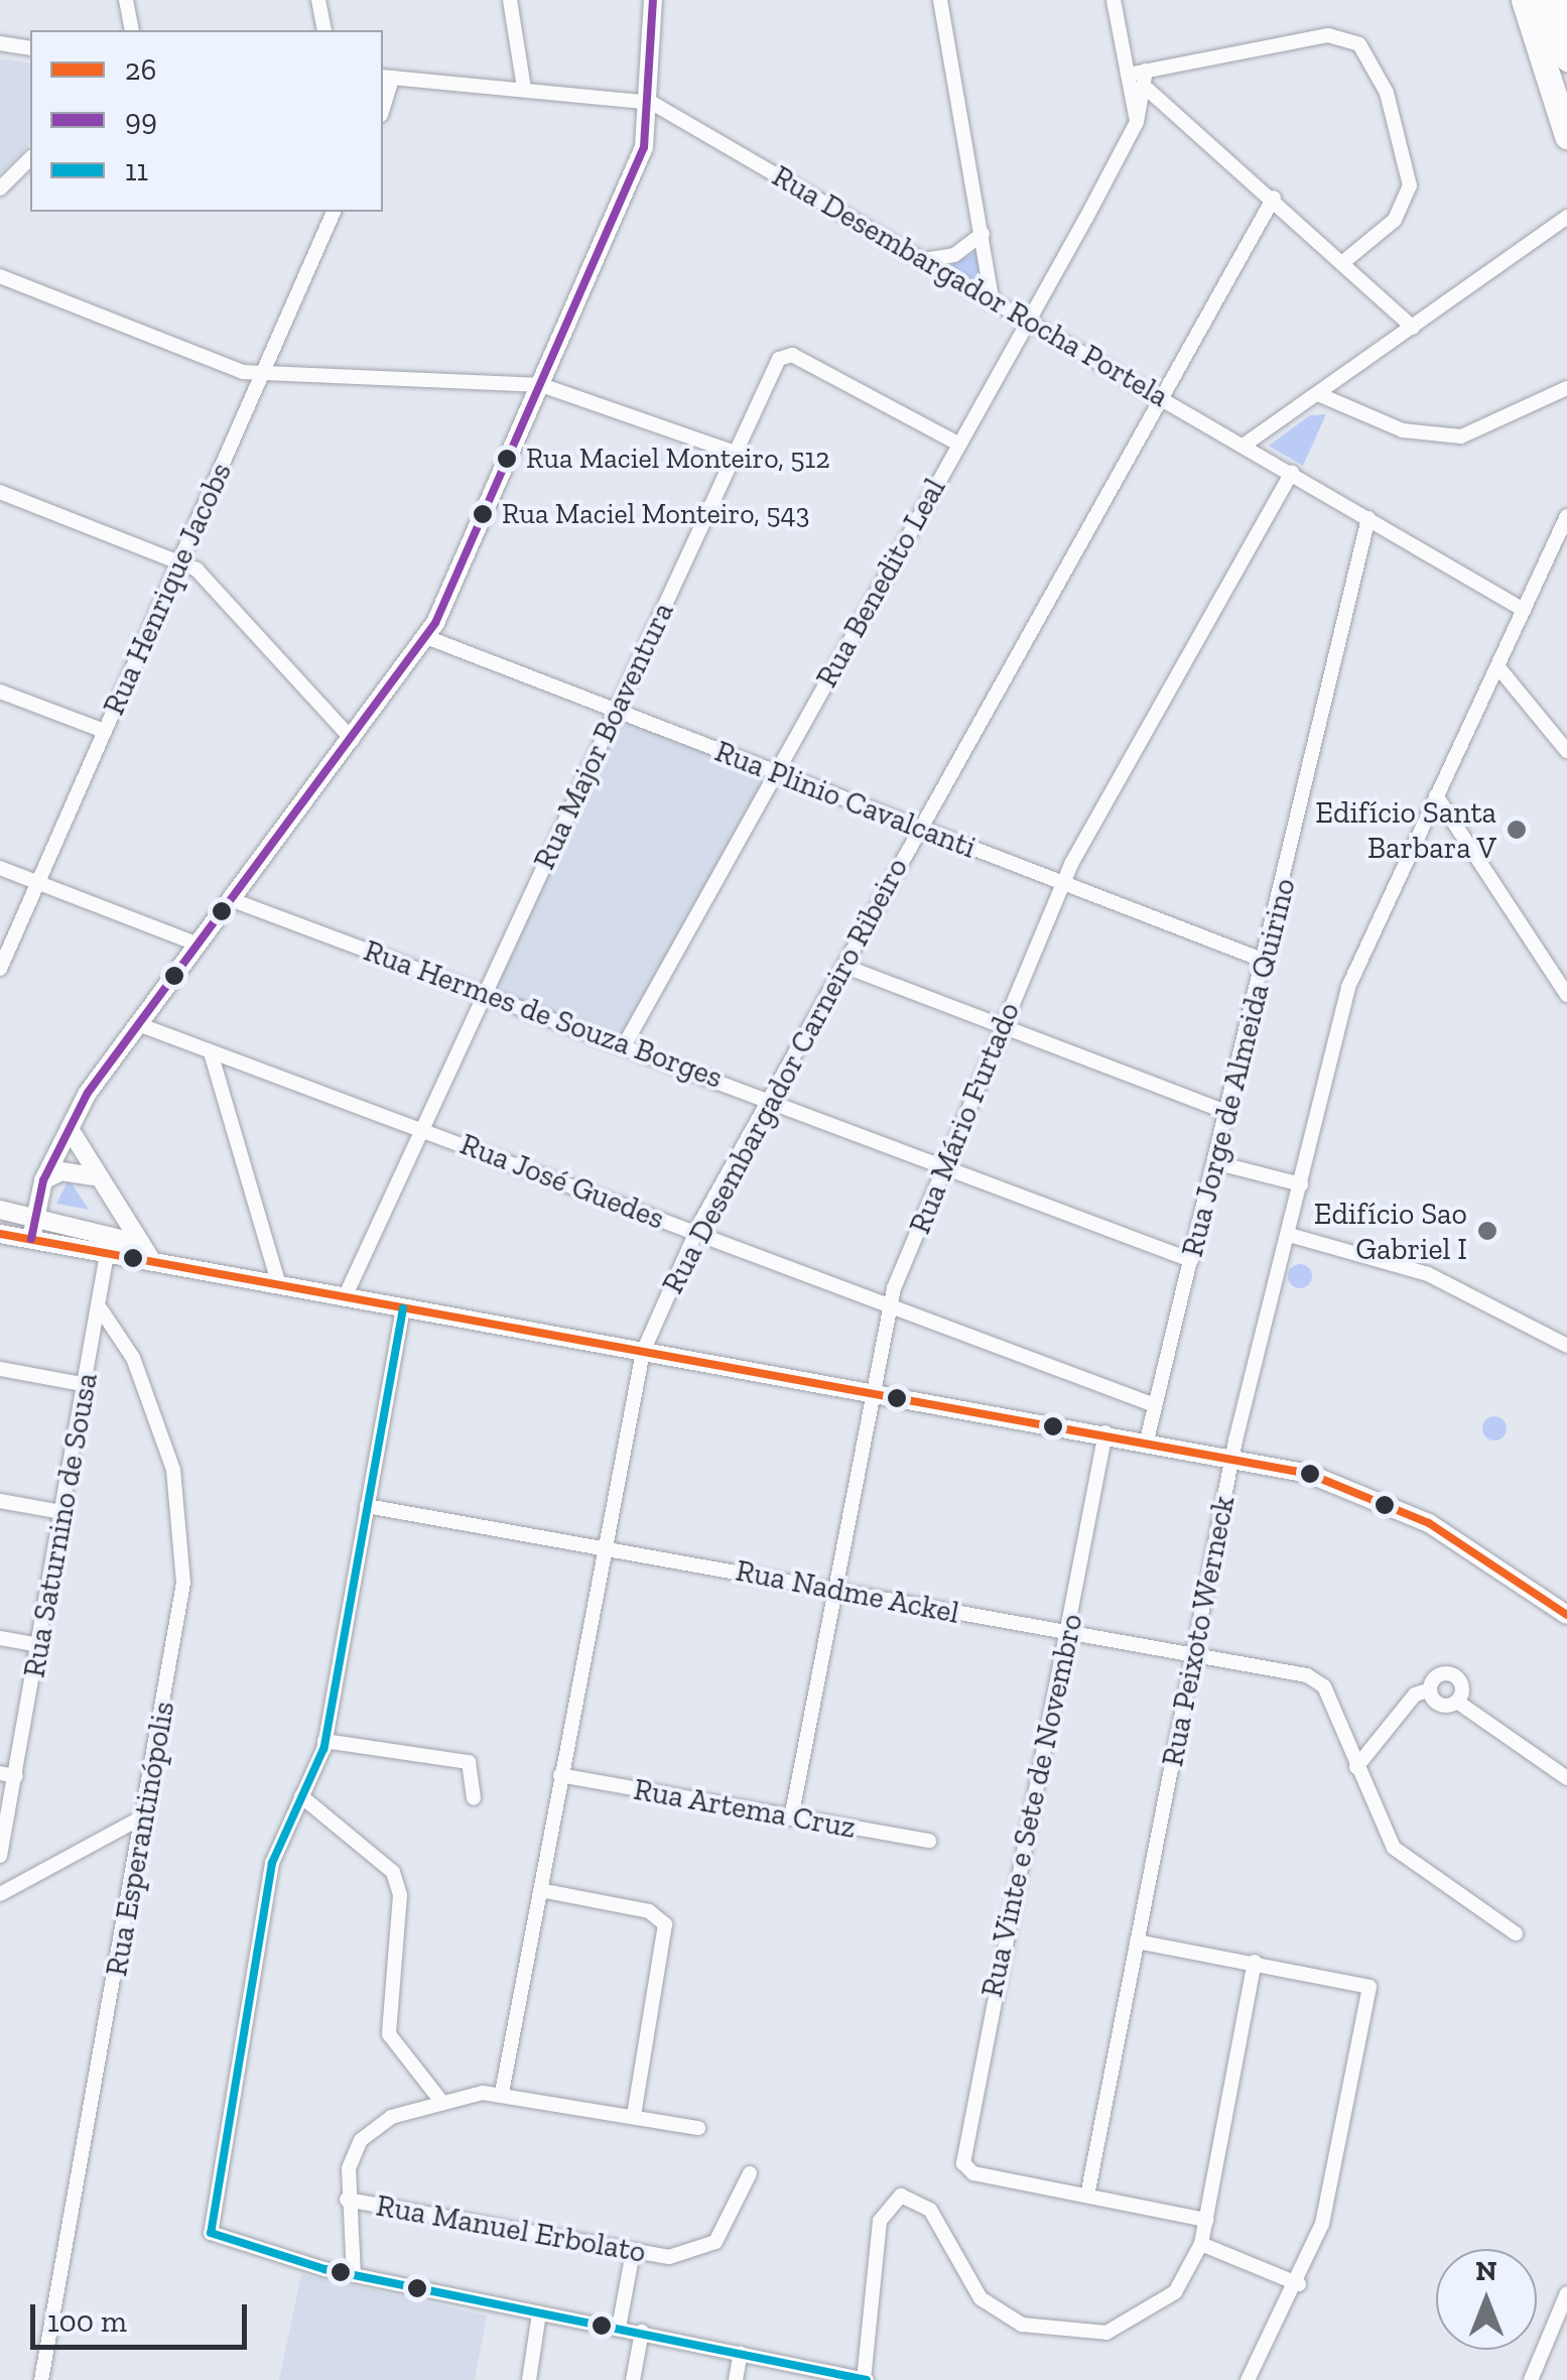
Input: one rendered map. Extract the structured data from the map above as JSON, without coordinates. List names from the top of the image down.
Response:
{
  "streets": {
    "street": [
      "Rua Desembargador Rocha Portela",
      "Rua Benedito Leal",
      "Rua Henrique Jacobs",
      "Rua Major Boaventura",
      "Rua Plinio Cavalcanti",
      "Rua Hermes de Souza Borges",
      "Rua Jorge de Almeida Quirino",
      "Rua Desembargador Carneiro Ribeiro",
      "Rua Mário Furtado",
      "Rua José Guedes",
      "Rua Saturnino de Sousa",
      "Rua Nadme Ackel",
      "Rua Peixoto Werneck",
      "Rua Vinte e Sete de Novembro",
      "Rua Artema Cruz",
      "Rua Esperantinópolis",
      "Rua Manuel Erbolato"
    ]
  },
  "crossings": [
    ["Rua Desembargador Rocha Portela", "Rua Benedito Leal"],
    ["Rua Desembargador Rocha Portela", "Rua Jorge de Almeida Quirino"],
    ["Rua Desembargador Rocha Portela", "Rua Desembargador Carneiro Ribeiro"],
    ["Rua Desembargador Rocha Portela", "Rua Mário Furtado"],
    ["Rua Desembargador Rocha Portela", "Rua Peixoto Werneck"],
    ["Rua Benedito Leal", "Rua Major Boaventura"],
    ["Rua Benedito Leal", "Rua Plinio Cavalcanti"],
    ["Rua Benedito Leal", "Rua Hermes de Souza Borges"],
    ["Rua Major Boaventura", "Rua Plinio Cavalcanti"],
    ["Rua Major Boaventura", "Rua Hermes de Souza Borges"],
    ["Rua Major Boaventura", "Rua José Guedes"],
    ["Rua Plinio Cavalcanti", "Rua Jorge de Almeida Quirino"],
    ["Rua Plinio Cavalcanti", "Rua Desembargador Carneiro Ribeiro"],
    ["Rua Plinio Cavalcanti", "Rua Mário Furtado"],
    ["Rua Hermes de Souza Borges", "Rua Jorge de Almeida Quirino"],
    ["Rua Hermes de Souza Borges", "Rua Desembargador Carneiro Ribeiro"],
    ["Rua Hermes de Souza Borges", "Rua Mário Furtado"],
    ["Rua Jorge de Almeida Quirino", "Rua José Guedes"],
    ["Rua Desembargador Carneiro Ribeiro", "Rua José Guedes"],
    ["Rua Desembargador Carneiro Ribeiro", "Rua Nadme Ackel"],
    ["Rua Desembargador Carneiro Ribeiro", "Rua Artema Cruz"],
    ["Rua Mário Furtado", "Rua José Guedes"],
    ["Rua Mário Furtado", "Rua Nadme Ackel"],
    ["Rua Mário Furtado", "Rua Artema Cruz"],
    ["Rua Saturnino de Sousa", "Rua Esperantinópolis"],
    ["Rua Nadme Ackel", "Rua Peixoto Werneck"],
    ["Rua Nadme Ackel", "Rua Vinte e Sete de Novembro"],
    ["Rua Peixoto Werneck", "Rua Vinte e Sete de Novembro"]
  ],
  "places": [
    "Rua Maciel Monteiro, 512",
    "Rua Maciel Monteiro, 543",
    "Edifício Santa Barbara V",
    "Edifício Sao Gabriel I"
  ],
  "lines": ["transit line 99", "transit line 26", "transit line 11"],
  "legend": ["26", "99", "11"],
  "scale_bar": "100 m",
  "north": "top"
}
